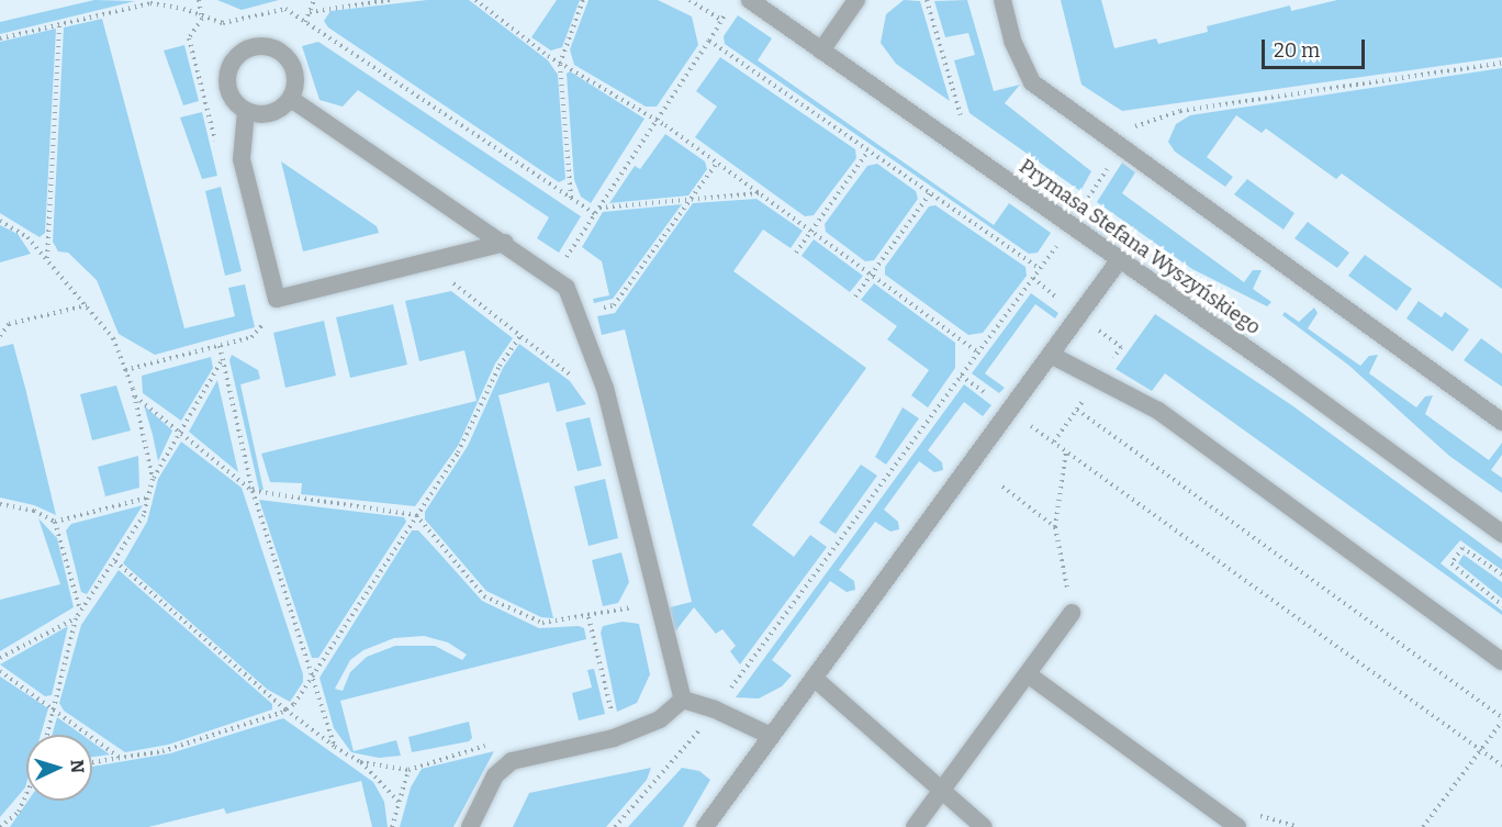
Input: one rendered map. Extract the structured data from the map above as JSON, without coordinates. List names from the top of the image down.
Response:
{
  "streets": {
    "street": ["Prymasa Stefana Wyszyńskiego"]
  },
  "scale_bar": "20 m",
  "north": "right"
}
